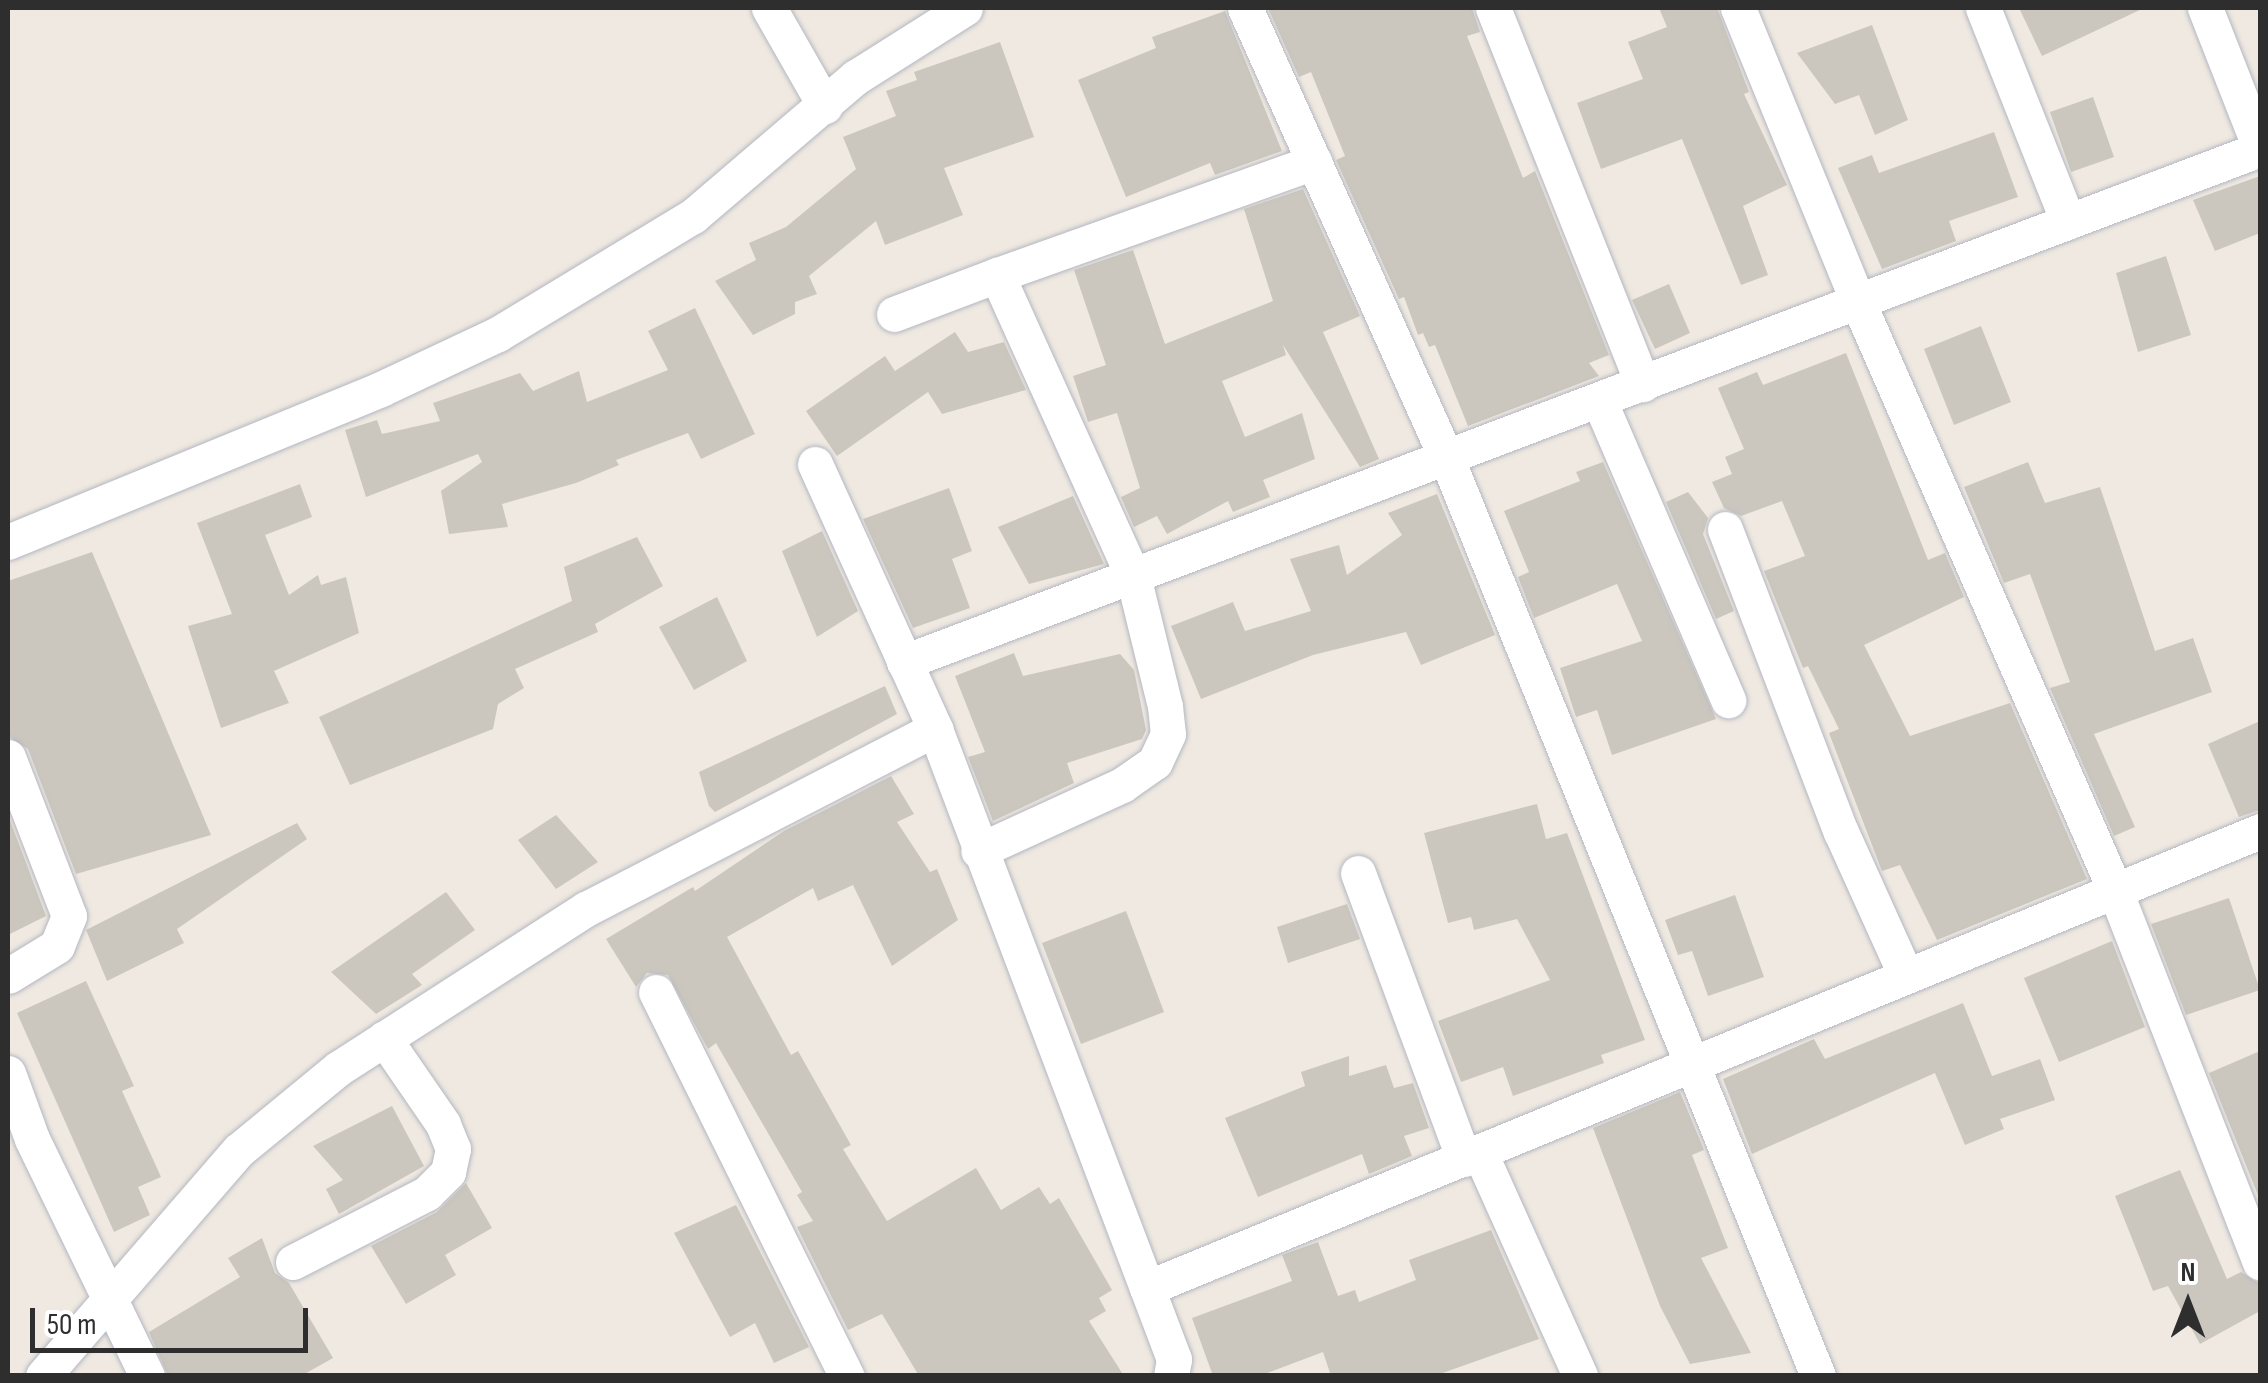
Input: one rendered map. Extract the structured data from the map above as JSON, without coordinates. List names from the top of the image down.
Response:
{
  "scale_bar": "50 m",
  "north": "top"
}
